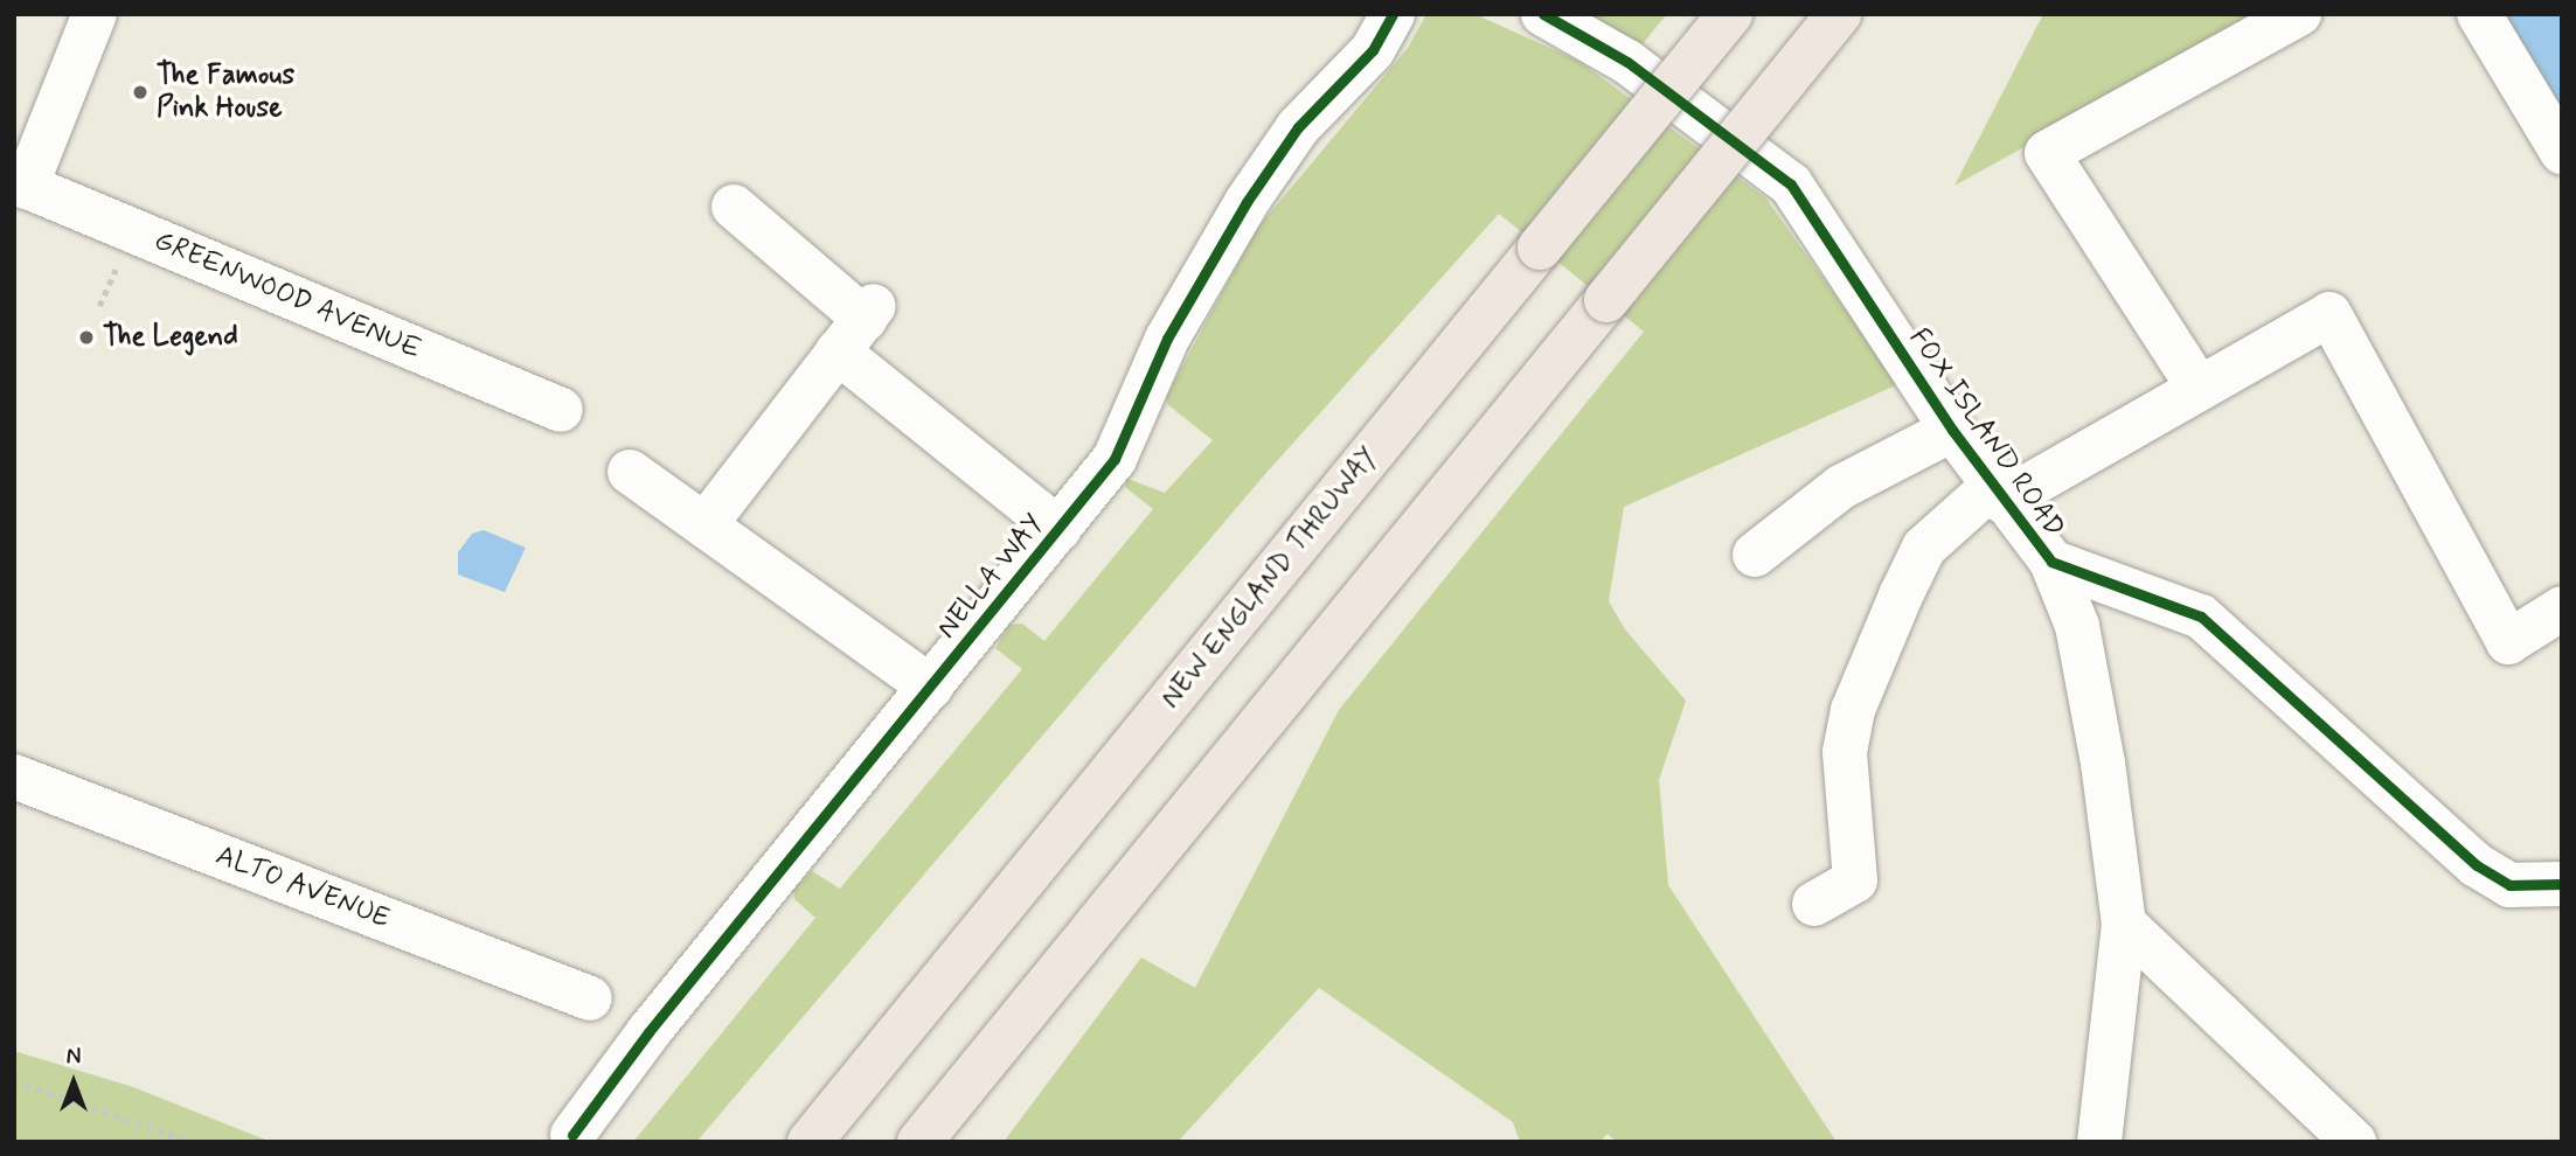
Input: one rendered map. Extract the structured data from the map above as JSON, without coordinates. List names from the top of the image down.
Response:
{
  "streets": {
    "highway": ["NEW ENGLAND THRUWAY"],
    "street": [
      "GREENWOOD AVENUE",
      "FOX ISLAND ROAD",
      "NELLA WAY",
      "ALTO AVENUE"
    ]
  },
  "places": ["The Famous Pink House", "The Legend"],
  "north": "top"
}
